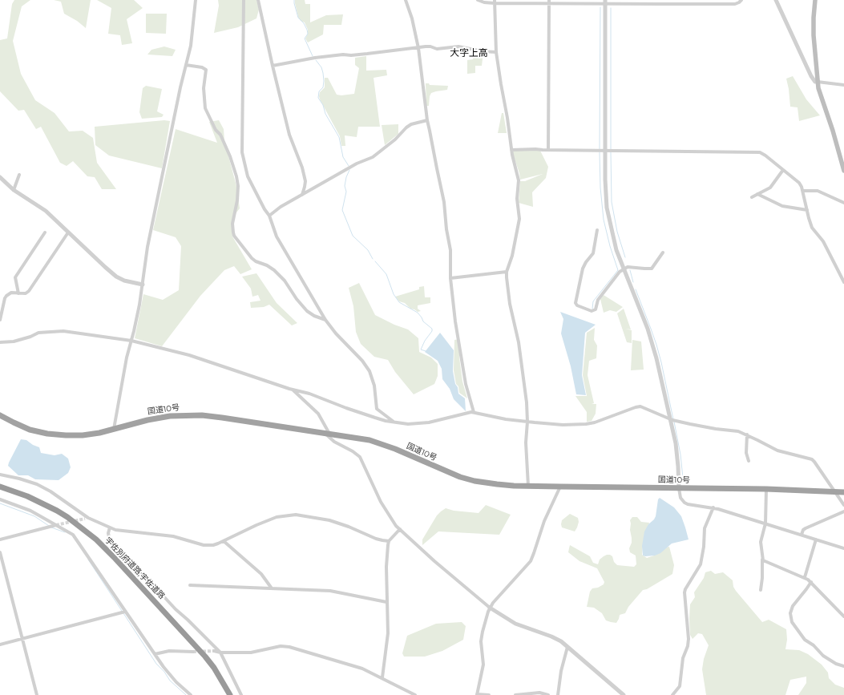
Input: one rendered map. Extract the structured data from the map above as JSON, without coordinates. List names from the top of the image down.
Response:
{
  "streets": {
    "highway": ["国道10号", "宇佐別府道路;宇佐道路"]
  },
  "districts": ["大字上高"]
}
